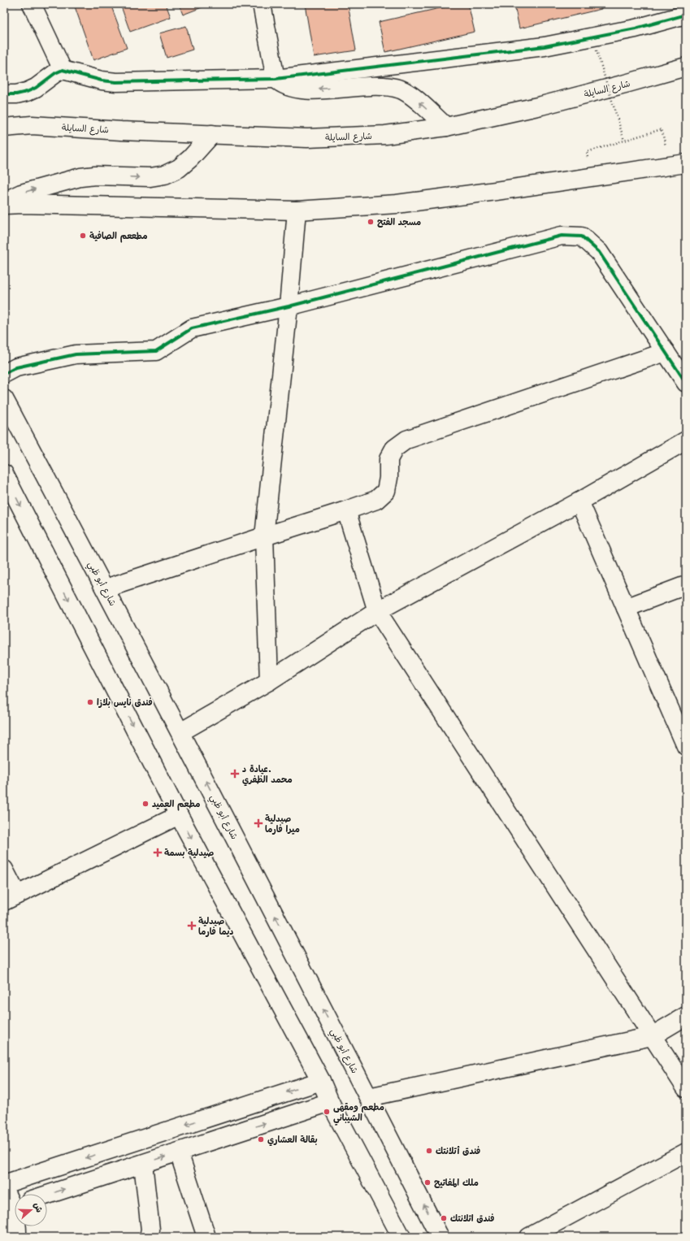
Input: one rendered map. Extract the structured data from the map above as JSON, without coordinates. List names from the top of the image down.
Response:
{
  "streets": {
    "street": ["شارع السايلة", "شارع أبو ظبي"]
  },
  "places": {
    "other": [
      "مسجد الفتح",
      "مطععم الصافية",
      "فندق نايس بلازا",
      "مطعم العميد",
      "مطعم ومقهى الشيباني",
      "بقالة العشاري",
      "فندق أتلانتك",
      "ملك المفاتيح",
      "فندق اتلانتك"
    ],
    "health": [
      "عيادة د. محمد الظفري",
      "صيدلية ميرا فارما",
      "صيدلية بسمة",
      "صيدلية ديما فارما"
    ]
  },
  "north": "right"
}
